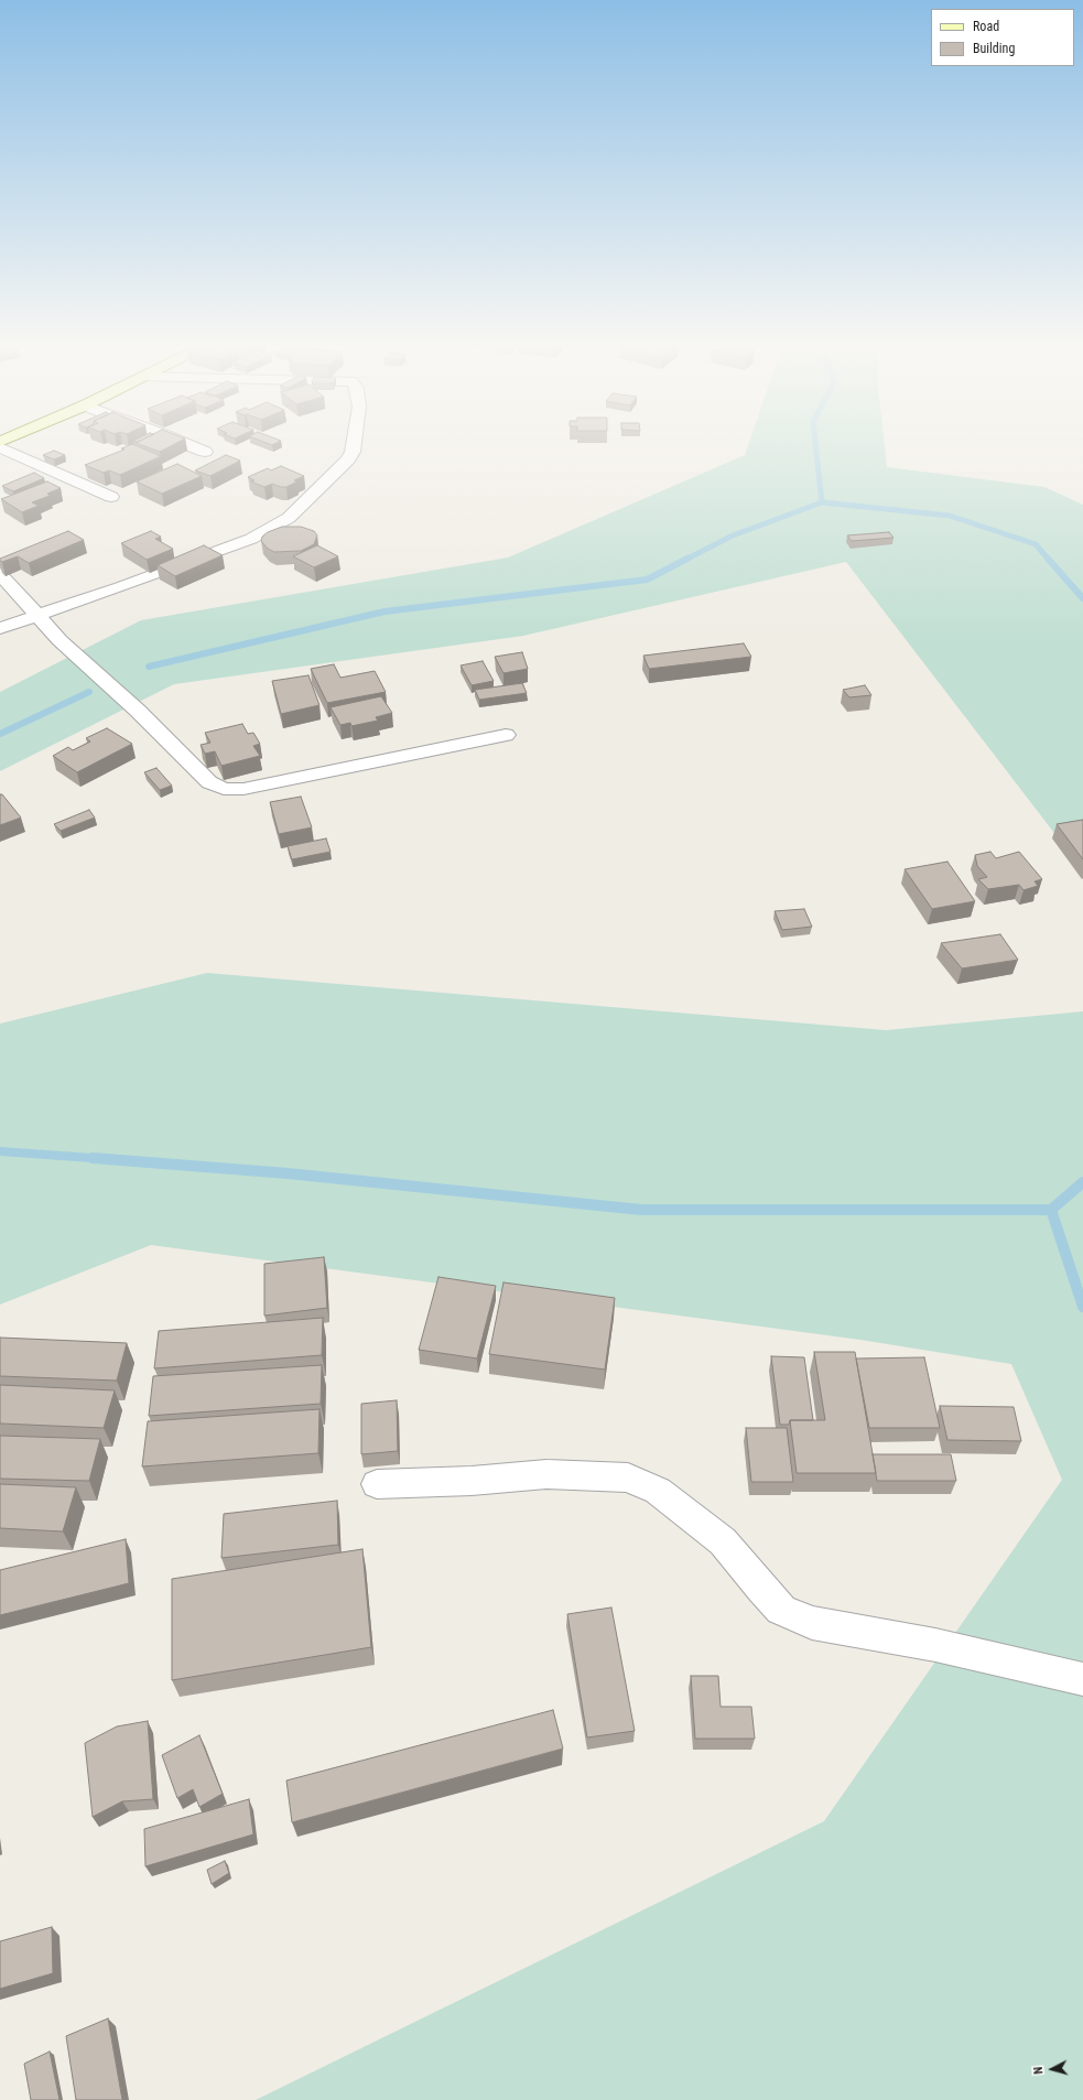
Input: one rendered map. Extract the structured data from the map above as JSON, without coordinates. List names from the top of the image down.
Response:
{
  "legend": ["Road", "Building"],
  "north": "left"
}
